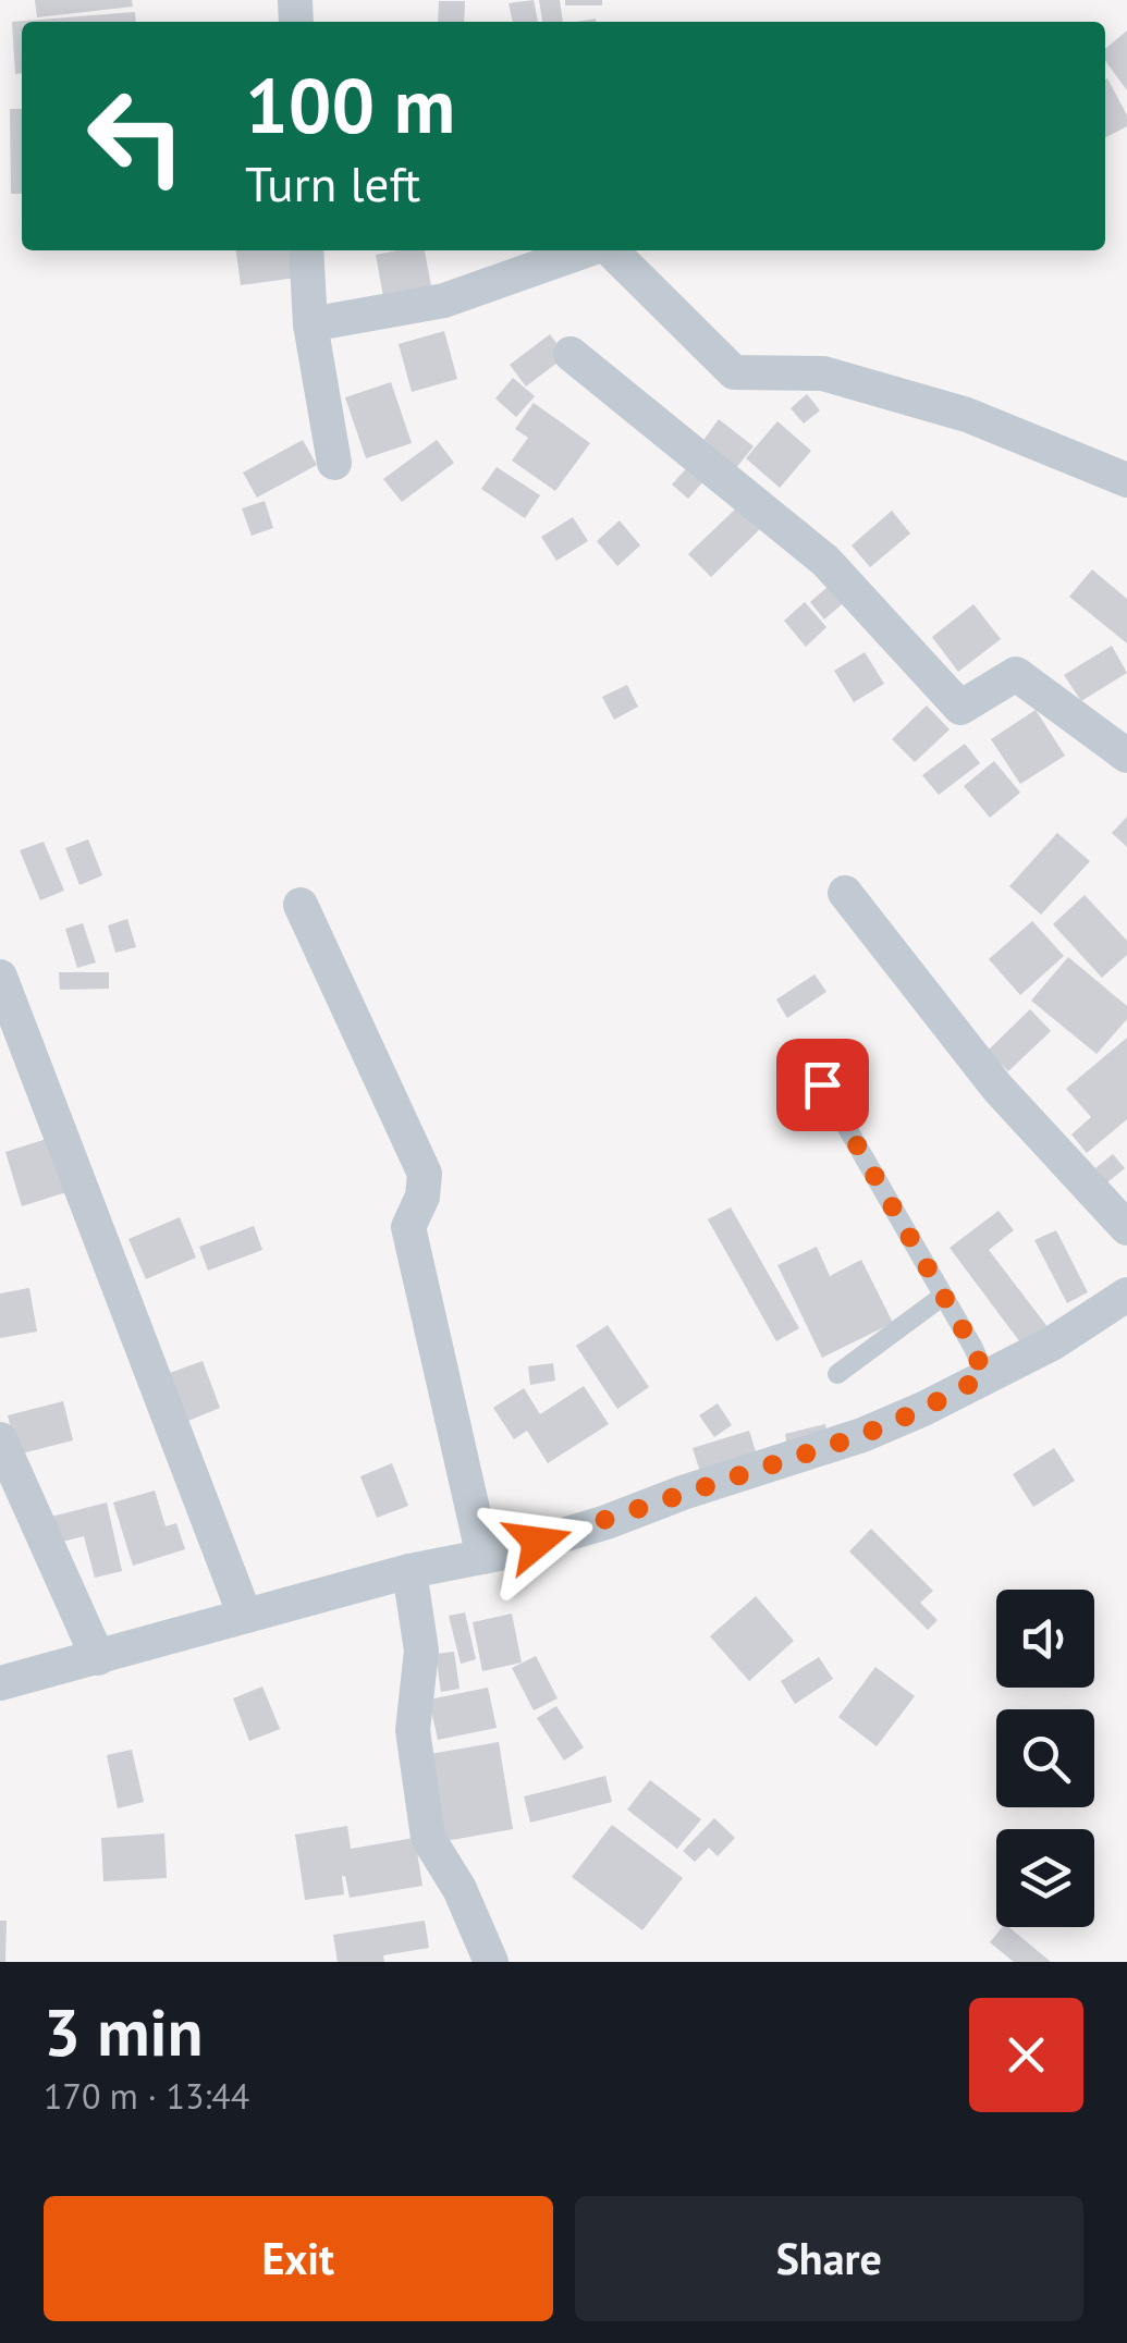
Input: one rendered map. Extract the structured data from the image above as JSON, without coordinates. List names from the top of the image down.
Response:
{
  "page": {
    "turn": ["100 m", "Turn left"],
    "heading": ["3 min", "170 m · 13:44"],
    "buttons": ["Exit", "Share"]
  }
}
